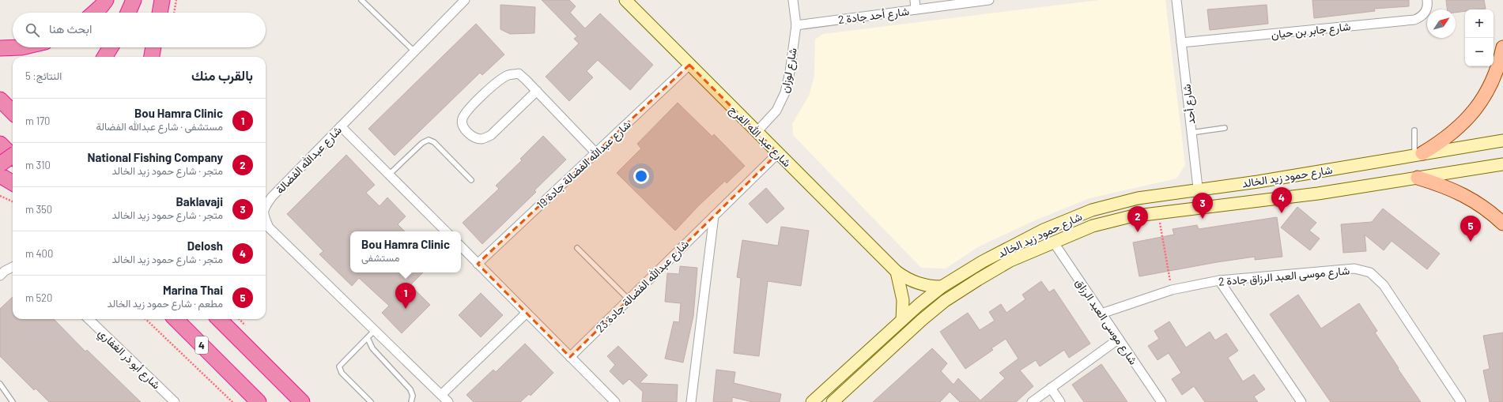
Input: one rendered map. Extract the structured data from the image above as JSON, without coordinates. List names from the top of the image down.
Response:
{
  "streets": {
    "highway": ["4"],
    "main road": ["شارع عبد الله الفرج", "شارع حمود زيد الخالد"],
    "street": [
      "شارع أحد جادة 2",
      "شارع جابر بن حيان",
      "شارع لوزان",
      "شارع أحد",
      "شارع عبدالله الفضالة",
      "شارع عبدالله الفضالة جادة 19",
      "شارع موسى العبد الرزاق جادة 2",
      "شارع عبدالله الفضالة جادة 23",
      "شارع موسى العبد الرزاق",
      "شارع أبو ذر الغفاري"
    ]
  },
  "crossings": [
    ["شارع أحد جادة 2", "شارع لوزان"],
    ["شارع جابر بن حيان", "شارع أحد"],
    ["شارع لوزان", "شارع عبد الله الفرج"],
    ["شارع أحد", "شارع حمود زيد الخالد"],
    ["شارع عبد الله الفرج", "شارع عبدالله الفضالة جادة 19"],
    ["شارع عبد الله الفرج", "شارع حمود زيد الخالد"],
    ["شارع عبد الله الفرج", "شارع عبدالله الفضالة جادة 23"],
    ["شارع حمود زيد الخالد", "شارع موسى العبد الرزاق"],
    ["شارع موسى العبد الرزاق جادة 2", "شارع موسى العبد الرزاق"]
  ],
  "north": "top right",
  "page": {
    "map_buttons": ["+", "−"],
    "search": "ابحث هنا",
    "heading": ["بالقرب منك", "النتائج: 5"],
    "list": [
      {
        "mark": "1",
        "name": "Bou Hamra Clinic",
        "note": "مستشفى · شارع عبدالله الفضالة",
        "value": "170 m"
      },
      {
        "mark": "2",
        "name": "National Fishing Company",
        "note": "متجر · شارع حمود زيد الخالد",
        "value": "310 m"
      },
      {
        "mark": "3",
        "name": "Baklavaji",
        "note": "متجر · شارع حمود زيد الخالد",
        "value": "350 m"
      },
      {
        "mark": "4",
        "name": "Delosh",
        "note": "متجر · شارع حمود زيد الخالد",
        "value": "400 m"
      },
      {
        "mark": "5",
        "name": "Marina Thai",
        "note": "مطعم · شارع حمود زيد الخالد",
        "value": "520 m"
      }
    ],
    "pins": [
      "4",
      "3",
      "2",
      "5",
      "1"
    ],
    "popup": ["Bou Hamra Clinic", "مستشفى"]
  }
}
